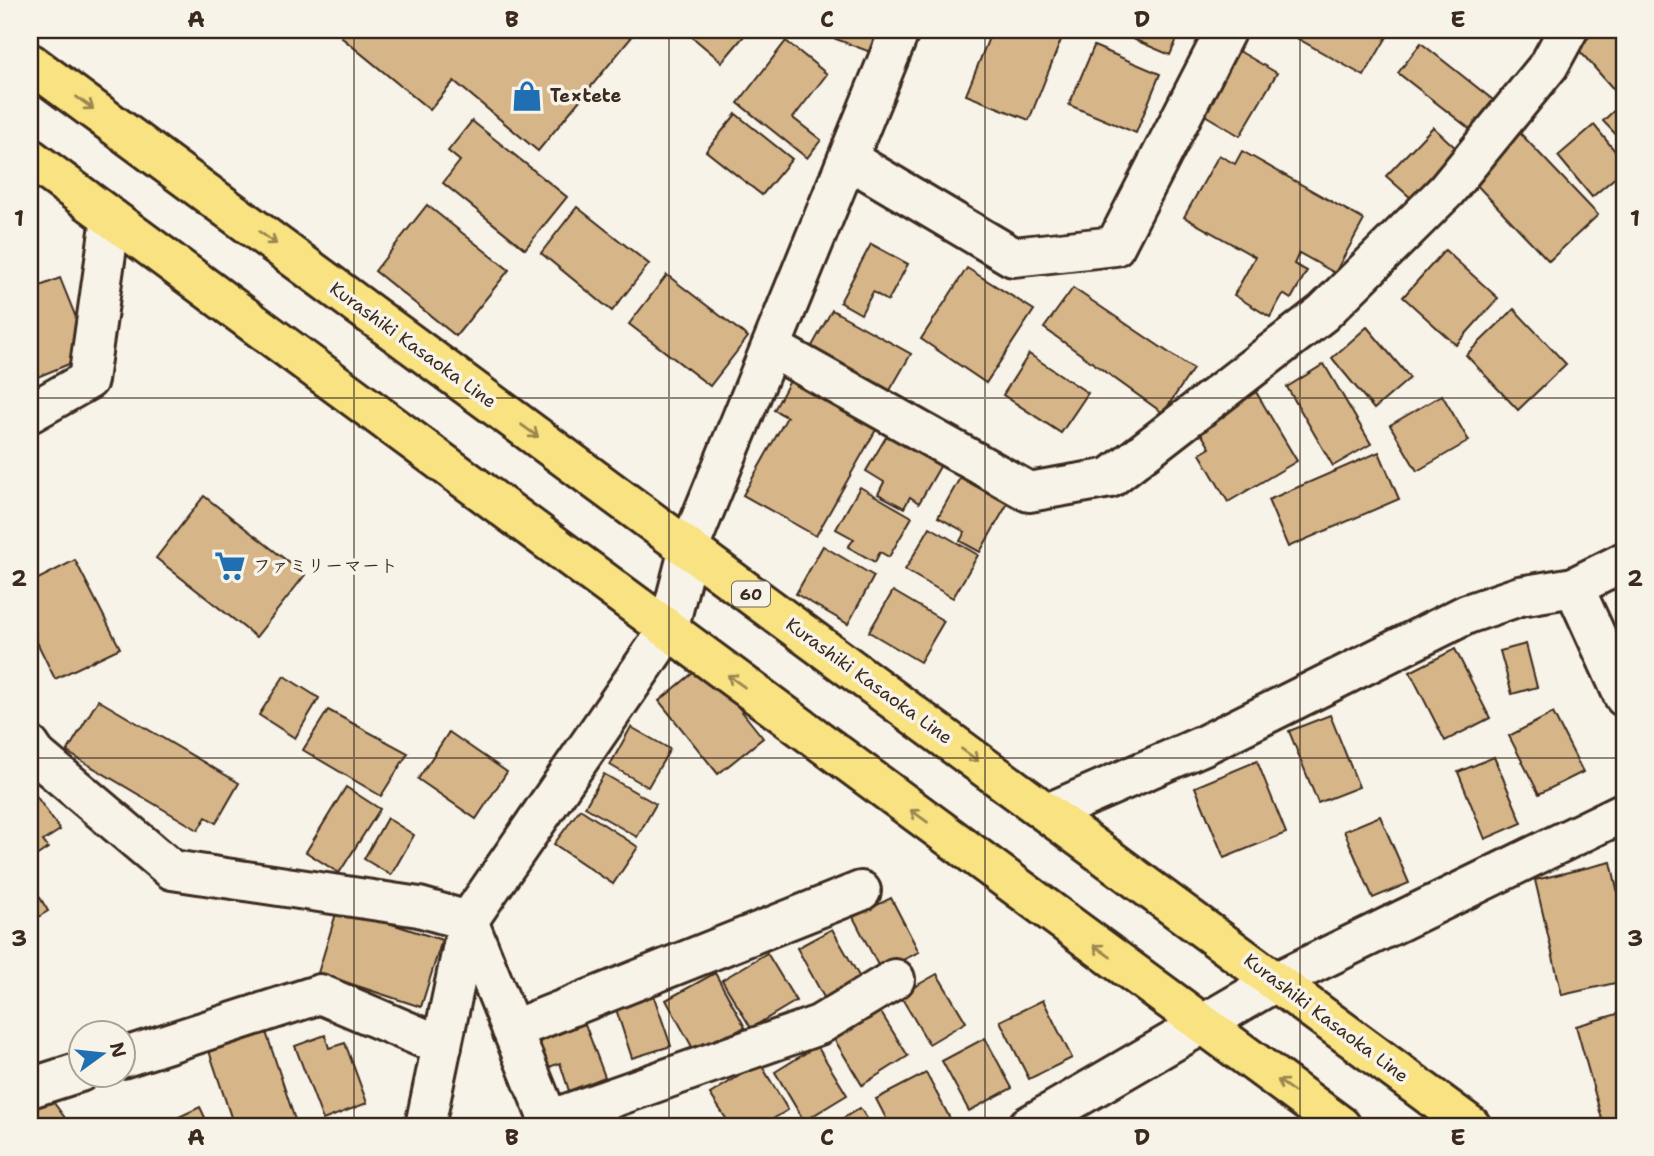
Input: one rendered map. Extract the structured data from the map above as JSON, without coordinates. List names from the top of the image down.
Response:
{
  "streets": {
    "main road": ["Kurashiki Kasaoka Line", "60"]
  },
  "places": {
    "shop": ["Te×tete"],
    "supermarket": ["ファミリーマート"]
  },
  "north": "right",
  "grid": {
    "columns": [
      "A",
      "B",
      "C",
      "D",
      "E"
    ],
    "rows": ["1", "2", "3"]
  }
}
